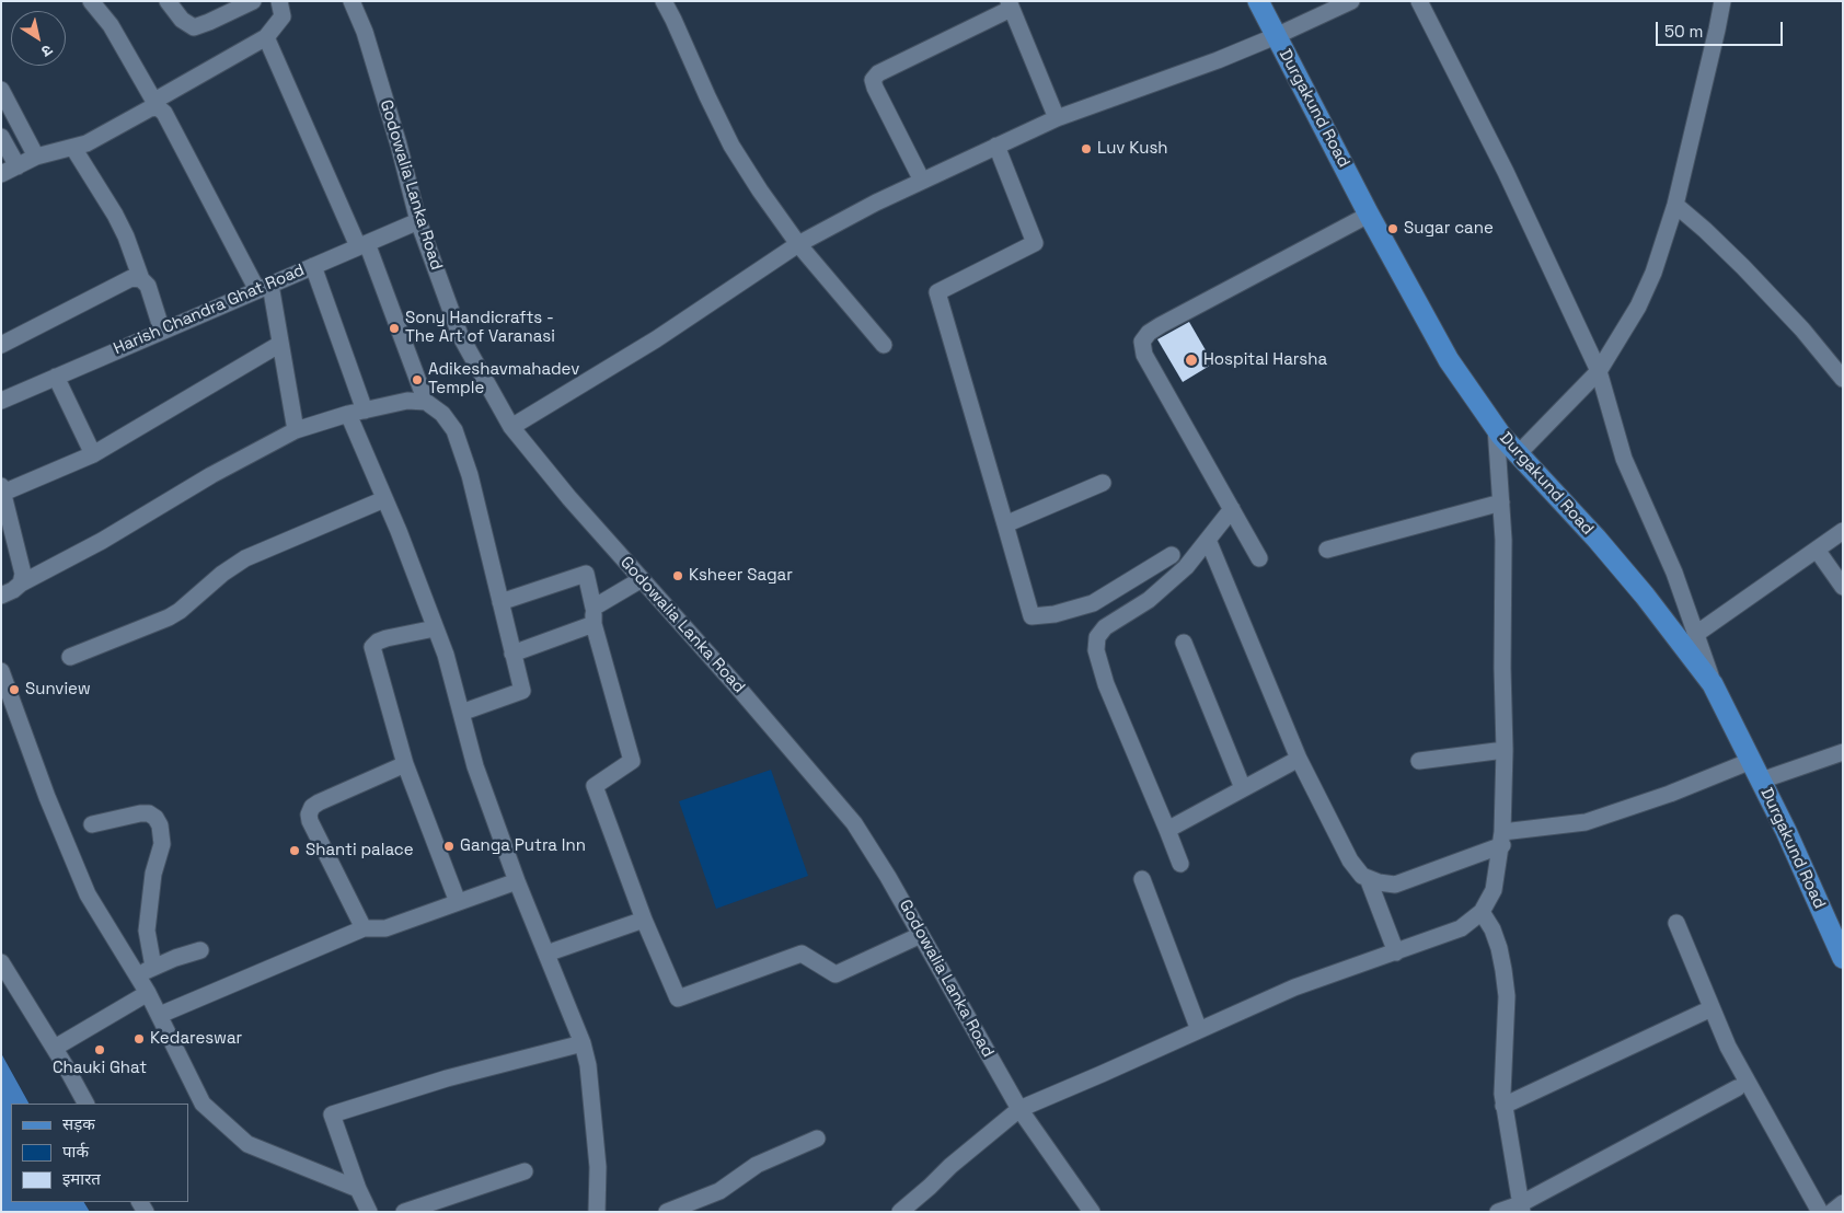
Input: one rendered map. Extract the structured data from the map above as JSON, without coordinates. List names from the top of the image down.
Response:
{
  "streets": {
    "main road": ["Durgakund Road"],
    "street": ["Godowalia Lanka Road", "Harish Chandra Ghat Road"]
  },
  "crossings": [
    ["Godowalia Lanka Road", "Harish Chandra Ghat Road"]
  ],
  "places": [
    "Luv Kush",
    "Sugar cane",
    "Sony Handicrafts - The Art of Varanasi",
    "Hospital Harsha",
    "Adikeshavmahadev Temple",
    "Ksheer Sagar",
    "Sunview",
    "Ganga Putra Inn",
    "Shanti palace",
    "Kedareswar",
    "Chauki Ghat"
  ],
  "legend": ["सड़क", "पार्क", "इमारत"],
  "scale_bar": "50 m",
  "north": "bottom right"
}
